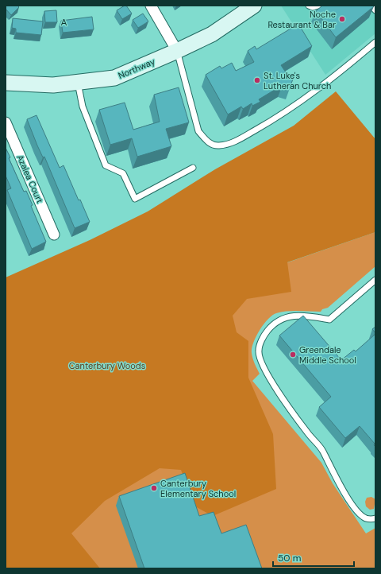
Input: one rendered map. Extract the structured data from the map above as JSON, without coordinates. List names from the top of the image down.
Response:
{
  "streets": {
    "street": ["Northway", "Azalea Court"]
  },
  "districts": ["A"],
  "parks": ["Canterbury Woods"],
  "places": [
    "Noche Restaurant & Bar",
    "St. Luke's Lutheran Church",
    "Greendale Middle School",
    "Canterbury Elementary School"
  ],
  "scale_bar": "50 m"
}
